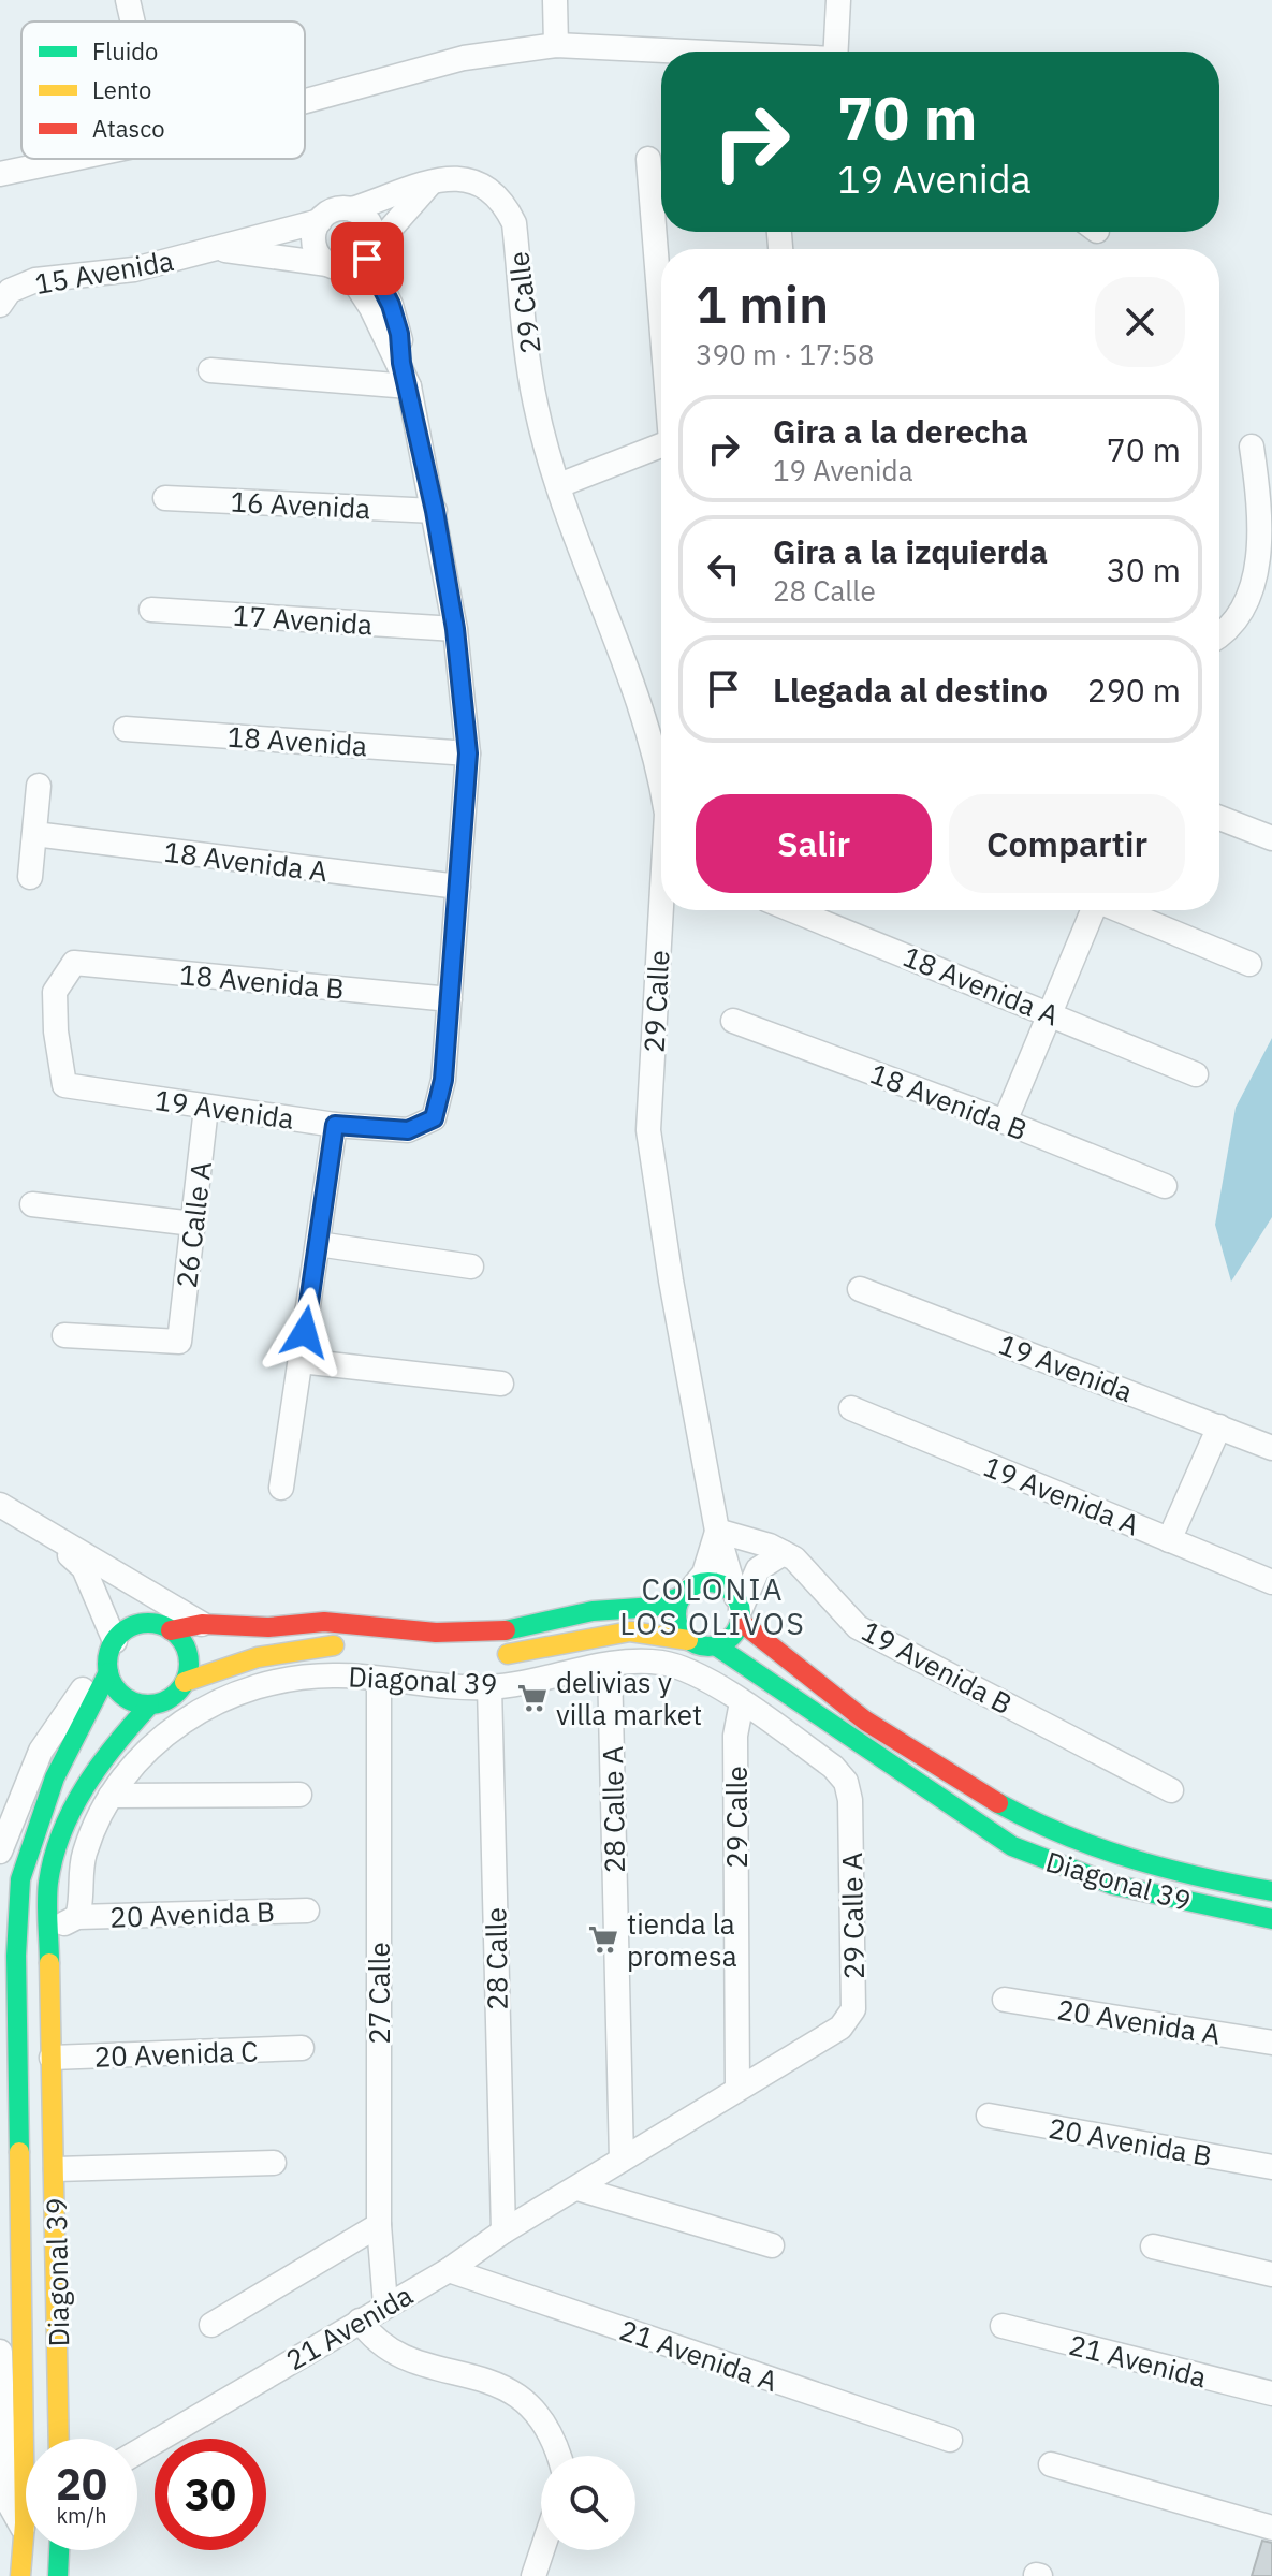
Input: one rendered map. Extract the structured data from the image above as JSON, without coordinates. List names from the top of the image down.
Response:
{
  "streets": {
    "street": [
      "15 Avenida",
      "29 Calle",
      "16 Avenida",
      "17 Avenida",
      "18 Avenida",
      "18 Avenida A",
      "18 Avenida B",
      "19 Avenida",
      "26 Calle A",
      "19 Avenida A",
      "19 Avenida B",
      "Diagonal 39",
      "28 Calle A",
      "20 Avenida B",
      "29 Calle A",
      "28 Calle",
      "27 Calle",
      "20 Avenida A",
      "20 Avenida C",
      "21 Avenida",
      "21 Avenida A"
    ]
  },
  "crossings": [
    ["29 Calle", "19 Avenida B"],
    ["29 Calle", "Diagonal 39"],
    ["29 Calle", "21 Avenida"],
    ["18 Avenida B", "19 Avenida"],
    ["19 Avenida", "26 Calle A"],
    ["Diagonal 39", "28 Calle A"],
    ["Diagonal 39", "20 Avenida B"],
    ["Diagonal 39", "29 Calle A"],
    ["Diagonal 39", "28 Calle"],
    ["Diagonal 39", "27 Calle"],
    ["Diagonal 39", "20 Avenida C"],
    ["28 Calle A", "21 Avenida"],
    ["29 Calle A", "21 Avenida"],
    ["28 Calle", "21 Avenida"],
    ["27 Calle", "21 Avenida"],
    ["21 Avenida", "21 Avenida A"]
  ],
  "districts": ["COLONIA LOS OLIVOS"],
  "places": {
    "supermarket": ["delivias y villa market", "tienda la promesa"]
  },
  "legend": ["Fluido", "Lento", "Atasco"],
  "page": {
    "turn": ["70 m", "19 Avenida"],
    "heading": ["1 min", "390 m · 17:58"],
    "list": [
      {
        "name": "Gira a la derecha",
        "note": "19 Avenida",
        "value": "70 m"
      },
      {
        "name": "Gira a la izquierda",
        "note": "28 Calle",
        "value": "30 m"
      },
      {
        "name": "Llegada al destino",
        "value": "290 m"
      }
    ],
    "buttons": ["Salir", "Compartir"],
    "speed": "20 km/h",
    "limit": "30"
  }
}
